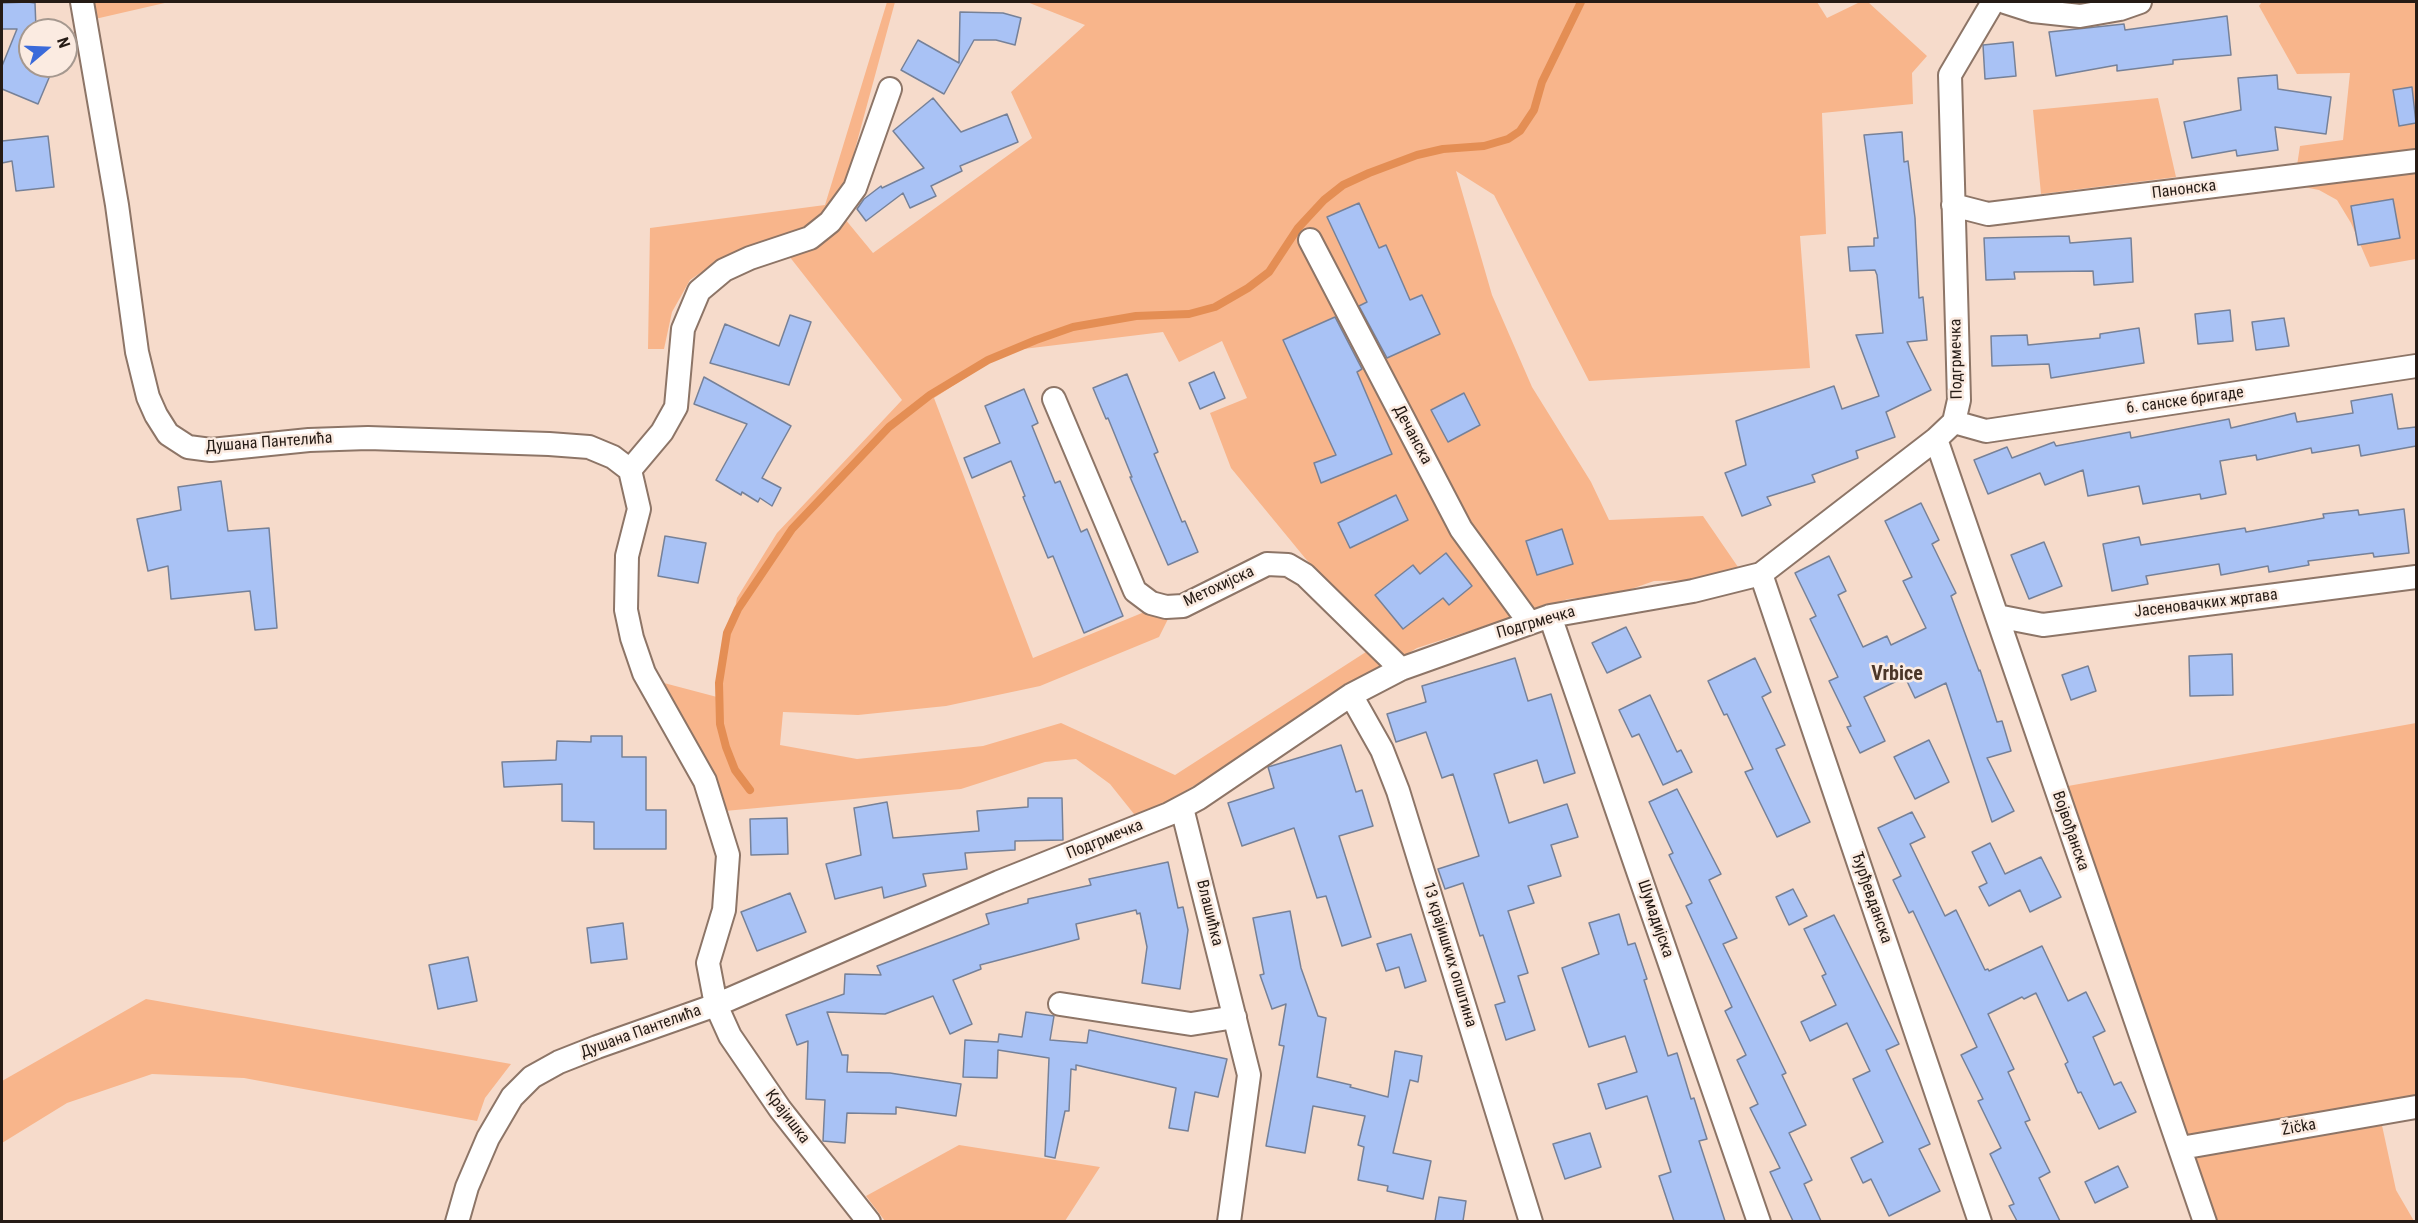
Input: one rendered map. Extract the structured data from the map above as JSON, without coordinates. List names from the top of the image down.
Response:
{
  "streets": {
    "street": [
      "Панонска",
      "Подгрмечка",
      "6. санске бригаде",
      "Дечанска",
      "Душана Пантелића",
      "Метохијска",
      "Јасеновачких жртава",
      "Војвођанска",
      "Ђурђевданска",
      "Влашићка",
      "Шумадијска",
      "13 крајишких општина",
      "Крајишка",
      "Žička"
    ]
  },
  "crossings": [
    ["Панонска", "Подгрмечка"],
    ["Подгрмечка", "6. санске бригаде"],
    ["Подгрмечка", "Дечанска"],
    ["Подгрмечка", "Душана Пантелића"],
    ["Подгрмечка", "Метохијска"],
    ["Подгрмечка", "Војвођанска"],
    ["Подгрмечка", "Ђурђевданска"],
    ["Подгрмечка", "Влашићка"],
    ["Подгрмечка", "Шумадијска"],
    ["Подгрмечка", "13 крајишких општина"],
    ["Подгрмечка", "Крајишка"],
    ["Дечанска", "Шумадијска"],
    ["Душана Пантелића", "Крајишка"],
    ["Јасеновачких жртава", "Војвођанска"],
    ["Војвођанска", "Žička"]
  ],
  "districts": ["Vrbice"],
  "north": "right"
}
